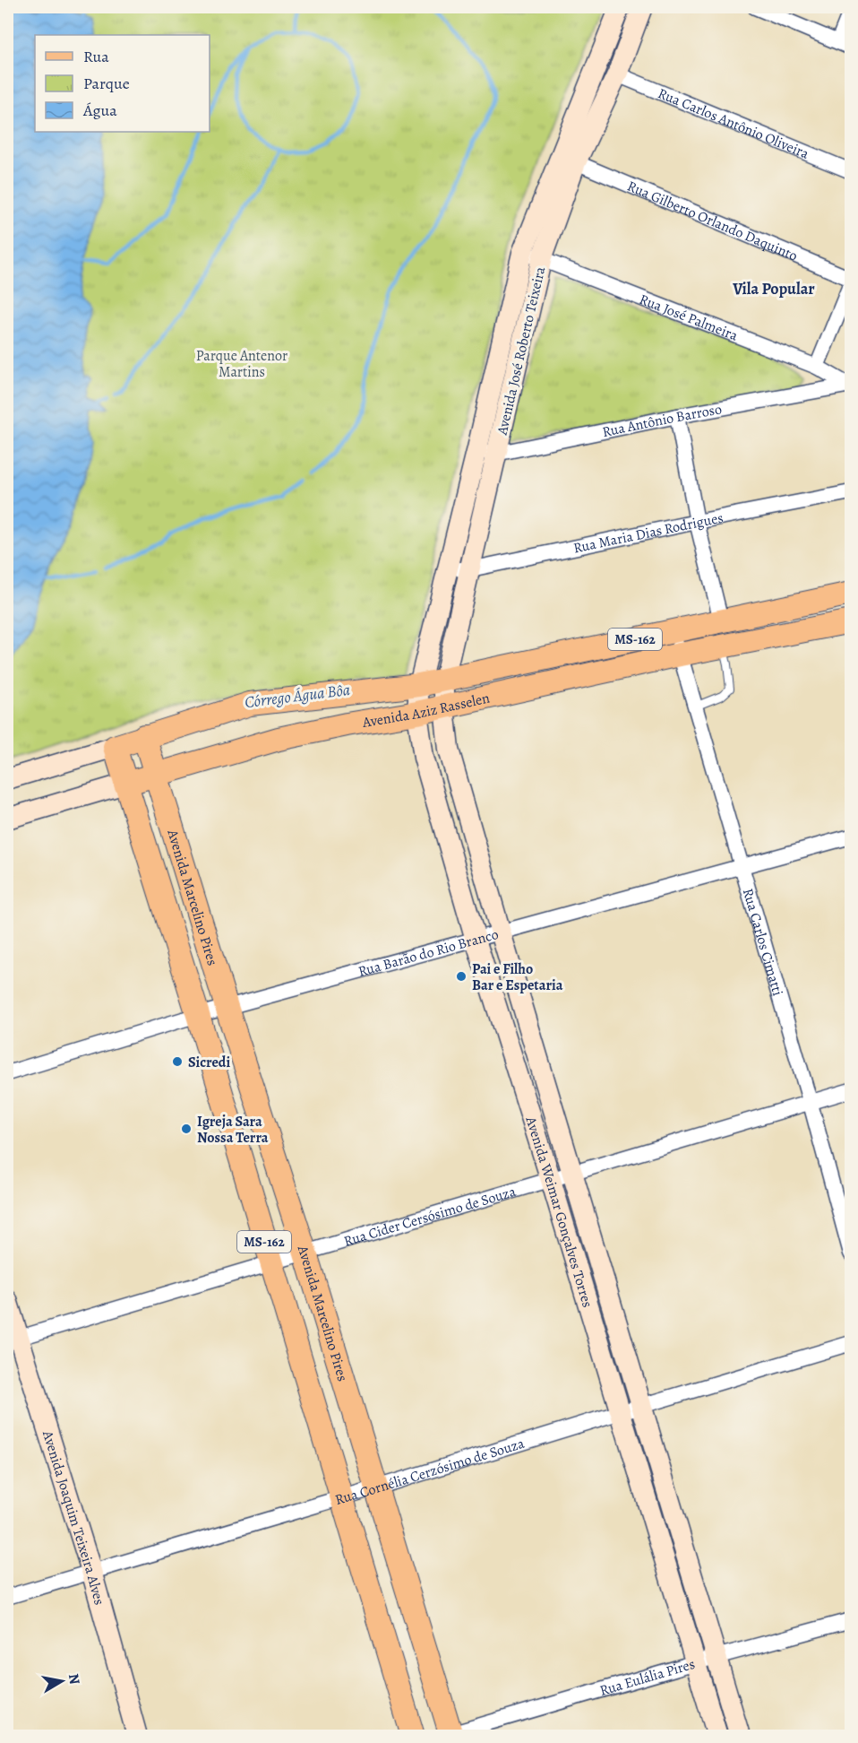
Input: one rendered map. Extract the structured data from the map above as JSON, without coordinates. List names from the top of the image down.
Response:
{
  "streets": {
    "main road": [
      "Avenida José Roberto Teixeira",
      "MS-162",
      "Avenida Aziz Rasselen",
      "Avenida Marcelino Pires",
      "Avenida Weimar Gonçalves Torres",
      "Avenida Joaquim Teixeira Alves"
    ],
    "street": [
      "Rua Carlos Antônio Oliveira",
      "Rua Gilberto Orlando Daquinto",
      "Rua José Palmeira",
      "Rua Antônio Barroso",
      "Rua Maria Dias Rodrigues",
      "Rua Carlos Cimatti",
      "Rua Barão do Rio Branco",
      "Rua Cider Cersósimo de Souza",
      "Rua Cornélia Cerzósimo de Souza",
      "Rua Eulália Pires"
    ]
  },
  "crossings": [
    ["Rua Carlos Antônio Oliveira", "Avenida José Roberto Teixeira"],
    ["Rua Gilberto Orlando Daquinto", "Avenida José Roberto Teixeira"],
    ["Rua José Palmeira", "Avenida José Roberto Teixeira"],
    ["Rua José Palmeira", "Rua Antônio Barroso"],
    ["Avenida José Roberto Teixeira", "Rua Antônio Barroso"],
    ["Avenida José Roberto Teixeira", "Rua Maria Dias Rodrigues"],
    ["Avenida José Roberto Teixeira", "Avenida Aziz Rasselen"],
    ["Avenida José Roberto Teixeira", "Avenida Weimar Gonçalves Torres"],
    ["MS-162", "Avenida Aziz Rasselen"],
    ["MS-162", "Rua Barão do Rio Branco"],
    ["MS-162", "Rua Cider Cersósimo de Souza"],
    ["MS-162", "Rua Cornélia Cerzósimo de Souza"],
    ["Avenida Aziz Rasselen", "Avenida Marcelino Pires"],
    ["Avenida Aziz Rasselen", "Rua Carlos Cimatti"],
    ["Avenida Aziz Rasselen", "Avenida Weimar Gonçalves Torres"],
    ["Avenida Marcelino Pires", "Rua Barão do Rio Branco"],
    ["Avenida Marcelino Pires", "Rua Cider Cersósimo de Souza"],
    ["Avenida Marcelino Pires", "Rua Cornélia Cerzósimo de Souza"],
    ["Avenida Marcelino Pires", "Rua Eulália Pires"],
    ["Rua Carlos Cimatti", "Rua Barão do Rio Branco"],
    ["Rua Carlos Cimatti", "Rua Cider Cersósimo de Souza"],
    ["Rua Barão do Rio Branco", "Avenida Weimar Gonçalves Torres"],
    ["Avenida Weimar Gonçalves Torres", "Rua Cider Cersósimo de Souza"],
    ["Avenida Weimar Gonçalves Torres", "Rua Cornélia Cerzósimo de Souza"],
    ["Avenida Weimar Gonçalves Torres", "Rua Eulália Pires"],
    ["Rua Cider Cersósimo de Souza", "Avenida Joaquim Teixeira Alves"],
    ["Rua Cornélia Cerzósimo de Souza", "Avenida Joaquim Teixeira Alves"]
  ],
  "districts": ["Vila Popular"],
  "water": ["Córrego Água Bôa"],
  "parks": ["Parque Antenor Martins"],
  "places": ["Pai e Filho Bar e Espetaria", "Sicredi", "Igreja Sara Nossa Terra"],
  "legend": ["Rua", "Parque", "Água"],
  "north": "right"
}
